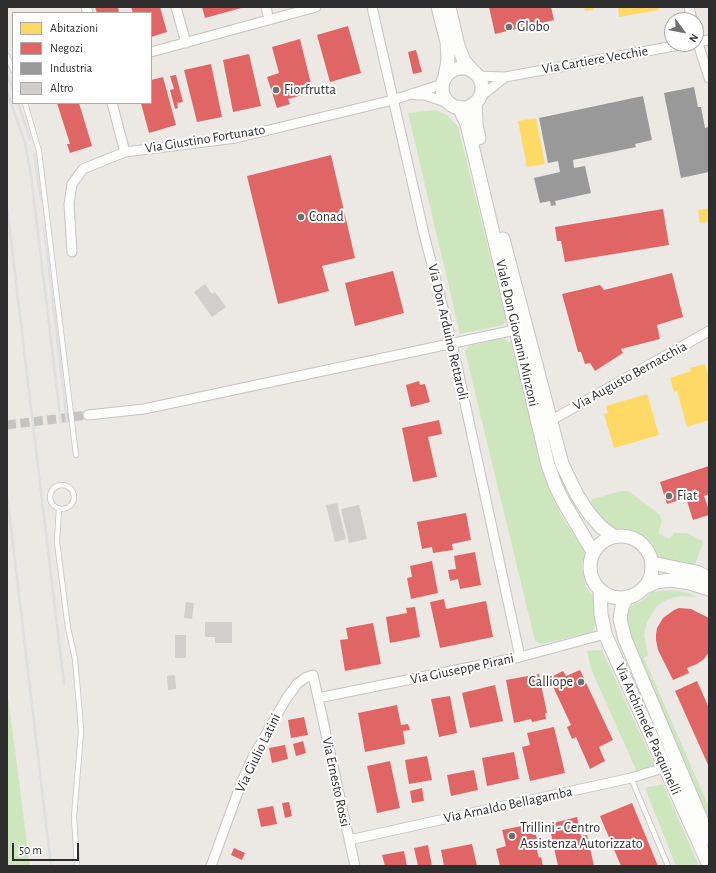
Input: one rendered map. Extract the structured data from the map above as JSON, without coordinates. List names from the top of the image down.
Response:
{
  "streets": {
    "main road": ["Viale Don Giovanni Minzoni", "Via Archimede Pasquinelli"],
    "street": [
      "Via Cartiere Vecchie",
      "Via Giustino Fortunato",
      "Via Don Arduino Rettaroli",
      "Via Augusto Bernacchia",
      "Via Giuseppe Pirani",
      "Via Giulio Latini",
      "Via Ernesto Rossi",
      "Via Arnaldo Bellagamba"
    ]
  },
  "crossings": [
    ["Via Cartiere Vecchie", "Via Giustino Fortunato"],
    ["Via Cartiere Vecchie", "Viale Don Giovanni Minzoni"],
    ["Via Giustino Fortunato", "Via Don Arduino Rettaroli"],
    ["Via Giustino Fortunato", "Viale Don Giovanni Minzoni"],
    ["Via Don Arduino Rettaroli", "Via Giuseppe Pirani"],
    ["Viale Don Giovanni Minzoni", "Via Augusto Bernacchia"],
    ["Viale Don Giovanni Minzoni", "Via Archimede Pasquinelli"],
    ["Via Giuseppe Pirani", "Via Archimede Pasquinelli"],
    ["Via Giuseppe Pirani", "Via Giulio Latini"],
    ["Via Giuseppe Pirani", "Via Ernesto Rossi"],
    ["Via Archimede Pasquinelli", "Via Arnaldo Bellagamba"],
    ["Via Giulio Latini", "Via Ernesto Rossi"],
    ["Via Ernesto Rossi", "Via Arnaldo Bellagamba"]
  ],
  "places": [
    "Globo",
    "Fiorfrutta",
    "Conad",
    "Fiat",
    "Calliope",
    "Trillini - Centro Assistenza Autorizzato"
  ],
  "legend": [
    "Abitazioni",
    "Negozi",
    "Industria",
    "Altro"
  ],
  "scale_bar": "50 m",
  "north": "bottom right"
}
